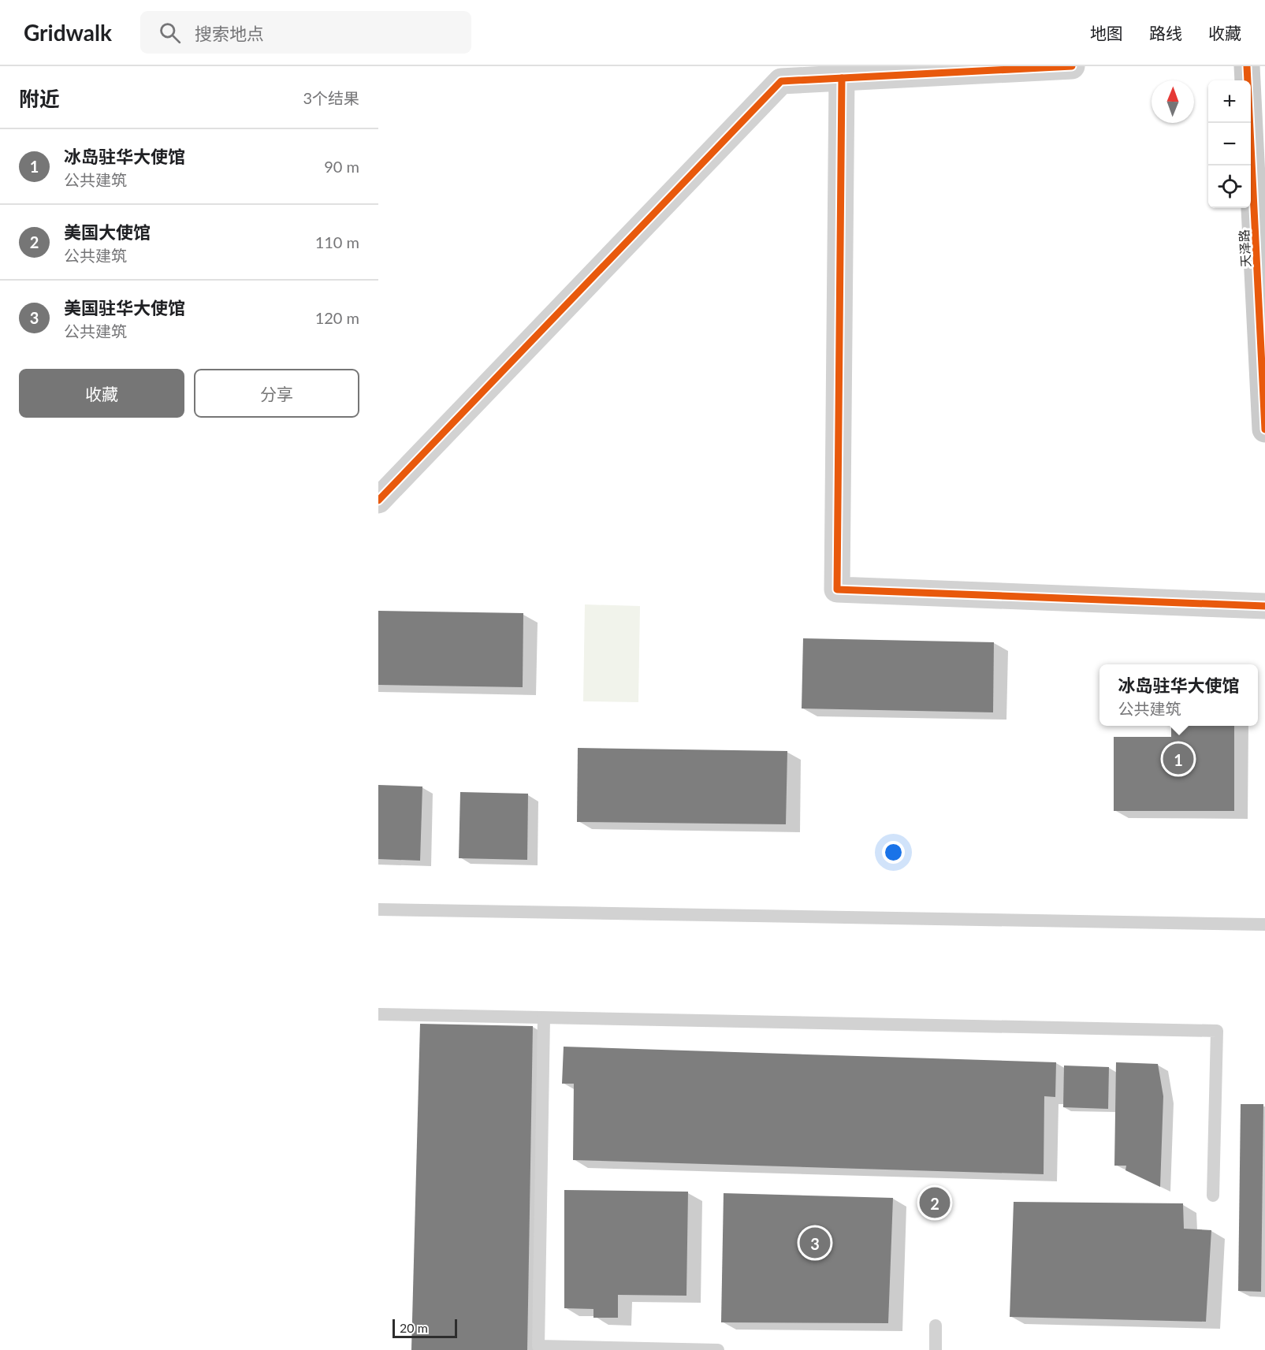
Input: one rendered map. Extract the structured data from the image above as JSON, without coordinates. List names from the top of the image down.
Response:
{
  "streets": {
    "street": ["天泽路"]
  },
  "scale_bar": "20 m",
  "north": "top",
  "page": {
    "header": "Gridwalk",
    "search": "搜索地点",
    "nav": ["地图", "路线", "收藏"],
    "heading": ["附近", "3个结果"],
    "map_buttons": ["+", "−"],
    "list": [
      {
        "mark": "1",
        "name": "冰岛驻华大使馆",
        "note": "公共建筑",
        "value": "90 m"
      },
      {
        "mark": "2",
        "name": "美国大使馆",
        "note": "公共建筑",
        "value": "110 m"
      },
      {
        "mark": "3",
        "name": "美国驻华大使馆",
        "note": "公共建筑",
        "value": "120 m"
      }
    ],
    "buttons": ["收藏", "分享"],
    "popup": ["冰岛驻华大使馆", "公共建筑"],
    "pins": ["1", "2", "3"],
    "scale": "20 m"
  }
}
